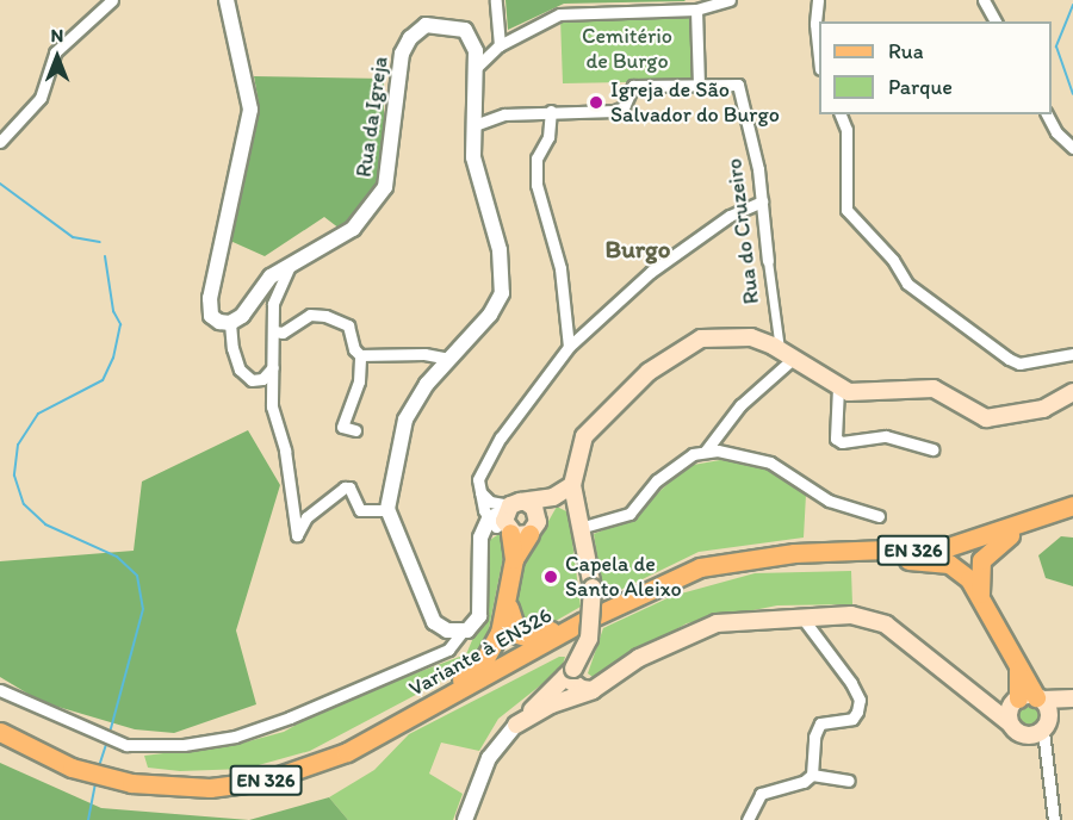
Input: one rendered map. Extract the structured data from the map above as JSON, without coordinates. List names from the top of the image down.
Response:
{
  "streets": {
    "main road": ["EN 326", "Variante à EN326"],
    "street": ["Rua da Igreja", "Rua do Cruzeiro"]
  },
  "districts": ["Burgo"],
  "parks": ["Cemitério de Burgo"],
  "places": ["Igreja de São Salvador do Burgo", "Capela de Santo Aleixo"],
  "legend": ["Rua", "Parque"],
  "north": "top"
}
